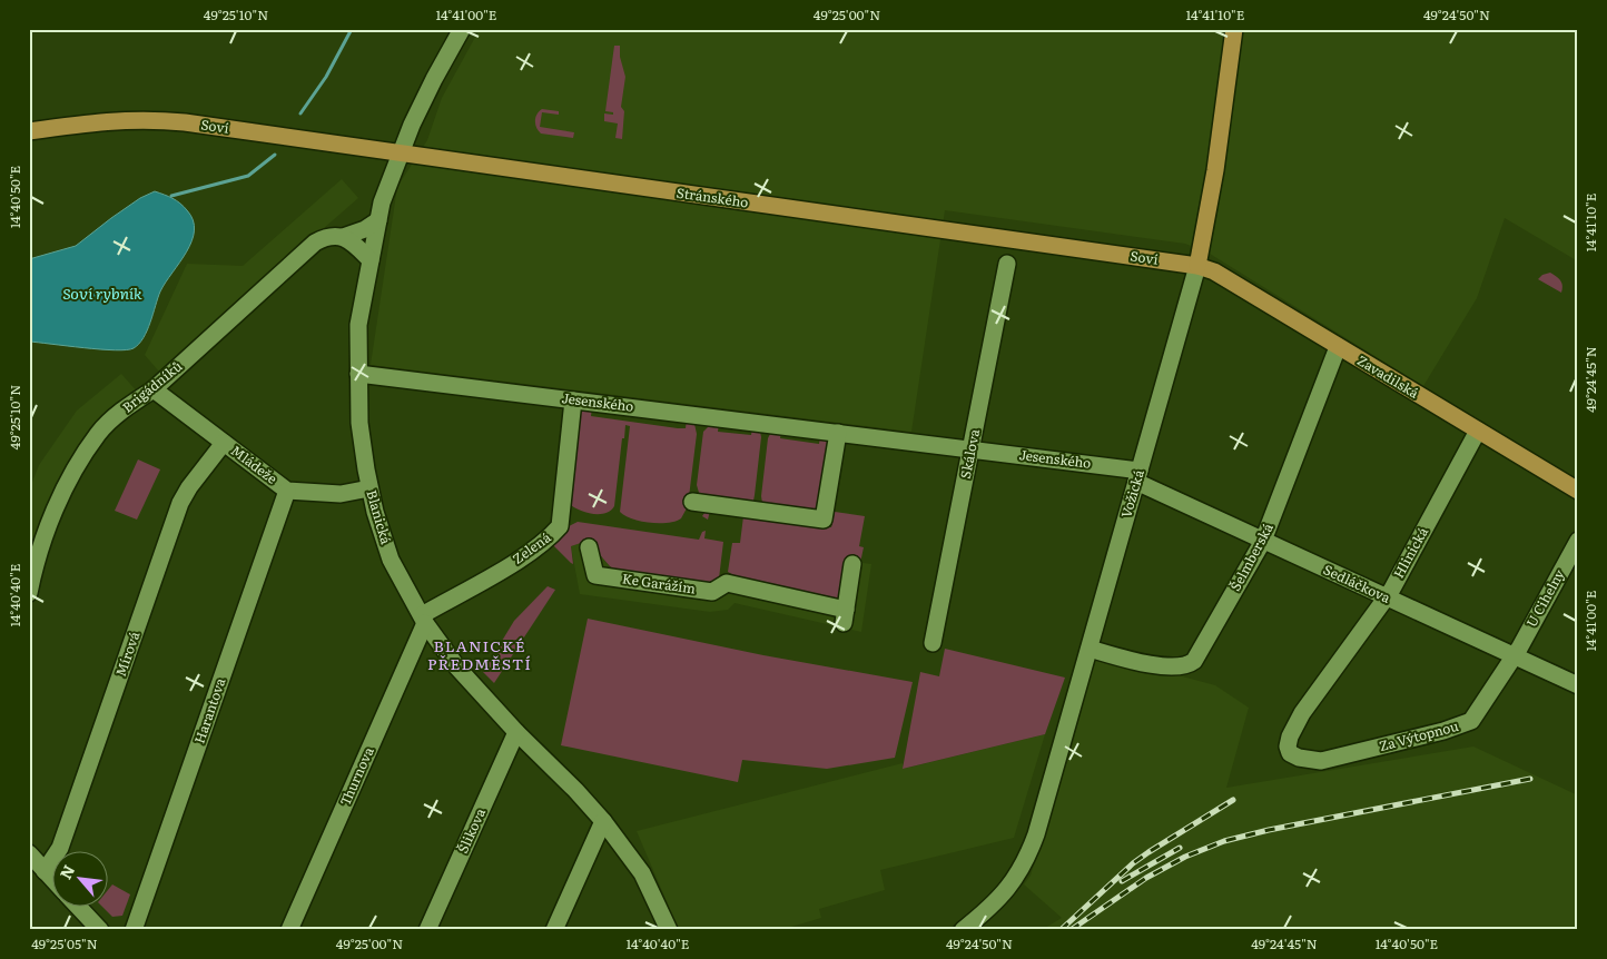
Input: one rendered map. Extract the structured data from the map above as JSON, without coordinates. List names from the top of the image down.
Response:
{
  "streets": {
    "main road": [
      "Soví",
      "Stránského",
      "Zavadilská",
      "Vožická"
    ],
    "street": [
      "Brigádníků",
      "Jesenského",
      "Skálova",
      "Mládeže",
      "Blanická",
      "Zelená",
      "Hlinická",
      "Šelmberská",
      "Ke Garážím",
      "Sedláčkova",
      "U Cihelny",
      "Mírová",
      "Harantova",
      "Za Výtopnou",
      "Thurnova",
      "Šlikova"
    ]
  },
  "crossings": [
    ["Soví", "Stránského"],
    ["Soví", "Zavadilská"],
    ["Soví", "Vožická"],
    ["Soví", "Blanická"],
    ["Stránského", "Blanická"],
    ["Zavadilská", "Vožická"],
    ["Zavadilská", "Hlinická"],
    ["Zavadilská", "Šelmberská"],
    ["Brigádníků", "Mládeže"],
    ["Brigádníků", "Blanická"],
    ["Jesenského", "Skálova"],
    ["Jesenského", "Vožická"],
    ["Jesenského", "Blanická"],
    ["Jesenského", "Zelená"],
    ["Jesenského", "Sedláčkova"],
    ["Mládeže", "Blanická"],
    ["Mládeže", "Mírová"],
    ["Mládeže", "Harantova"],
    ["Vožická", "Šelmberská"],
    ["Vožická", "Sedláčkova"],
    ["Blanická", "Zelená"],
    ["Blanická", "Thurnova"],
    ["Blanická", "Šlikova"],
    ["Zelená", "Thurnova"],
    ["Hlinická", "Sedláčkova"],
    ["Hlinická", "Za Výtopnou"],
    ["Šelmberská", "Sedláčkova"],
    ["Sedláčkova", "U Cihelny"],
    ["Sedláčkova", "Za Výtopnou"],
    ["U Cihelny", "Za Výtopnou"]
  ],
  "districts": ["BLANICKÉ PŘEDMĚSTÍ"],
  "water": ["Soví rybník"],
  "north": "top left",
  "coordinates": [
    "49°25'10\"N",
    "14°41'00\"E",
    "49°25'00\"N",
    "14°41'10\"E",
    "49°24'50\"N",
    "14°40'50\"E",
    "49°24'45\"N",
    "14°40'40\"E",
    "49°25'05\"N"
  ]
}
